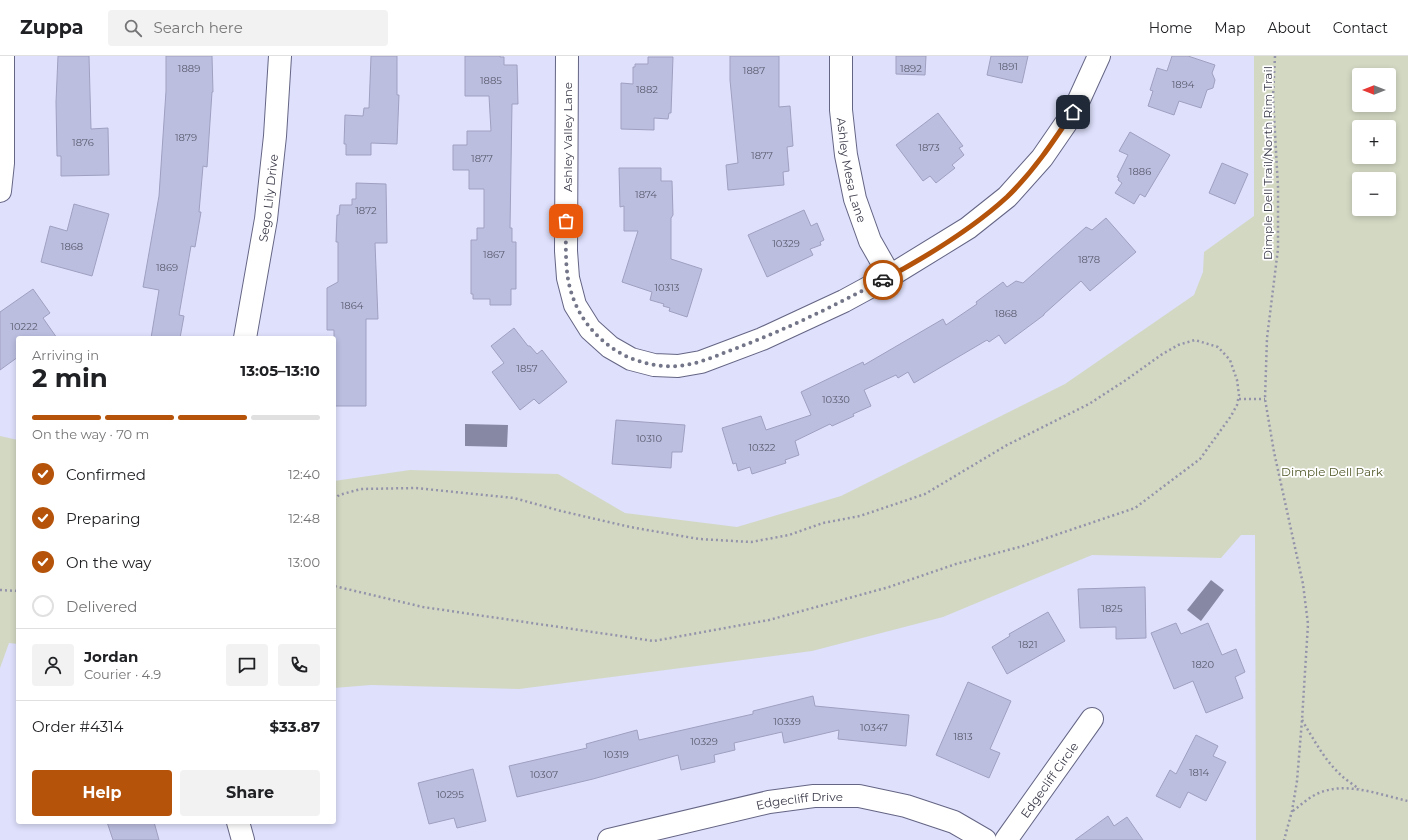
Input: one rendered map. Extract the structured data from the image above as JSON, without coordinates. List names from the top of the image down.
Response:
{
  "streets": {
    "street": [
      "Ashley Valley Lane",
      "Ashley Mesa Lane",
      "Sego Lily Drive",
      "Edgecliff Circle",
      "Edgecliff Drive"
    ],
    "path": ["Dimple Dell Trail/North Rim Trail"]
  },
  "crossings": [
    ["Ashley Valley Lane", "Ashley Mesa Lane"]
  ],
  "parks": ["Dimple Dell Park"],
  "house_numbers": [
    "1891",
    "1889",
    "1892",
    "1887",
    "1885",
    "1894",
    "1882",
    "1879",
    "1876",
    "1873",
    "1877",
    "1877",
    "1886",
    "1874",
    "1872",
    "10329",
    "1868",
    "1867",
    "1878",
    "1869",
    "10313",
    "1864",
    "1868",
    "10222",
    "1857",
    "10330",
    "10310",
    "10322",
    "1825",
    "1821",
    "1820",
    "10339",
    "10347",
    "1813",
    "10329",
    "10319",
    "1814",
    "10307",
    "10295"
  ],
  "north": "left",
  "page": {
    "header": "Zuppa",
    "search": "Search here",
    "nav": [
      "Home",
      "Map",
      "About",
      "Contact"
    ],
    "map_buttons": ["+", "−"],
    "heading": ["2 min", "Arriving in", "13:05–13:10"],
    "panel": [
      "Jordan",
      "Courier · 4.9",
      "Order #4314",
      "$33.87"
    ],
    "bar": "On the way · 70 m",
    "list": [
      ["Confirmed", "12:40"],
      ["Preparing", "12:48"],
      ["On the way", "13:00"],
      "Delivered"
    ],
    "buttons": ["Help", "Share"]
  }
}
